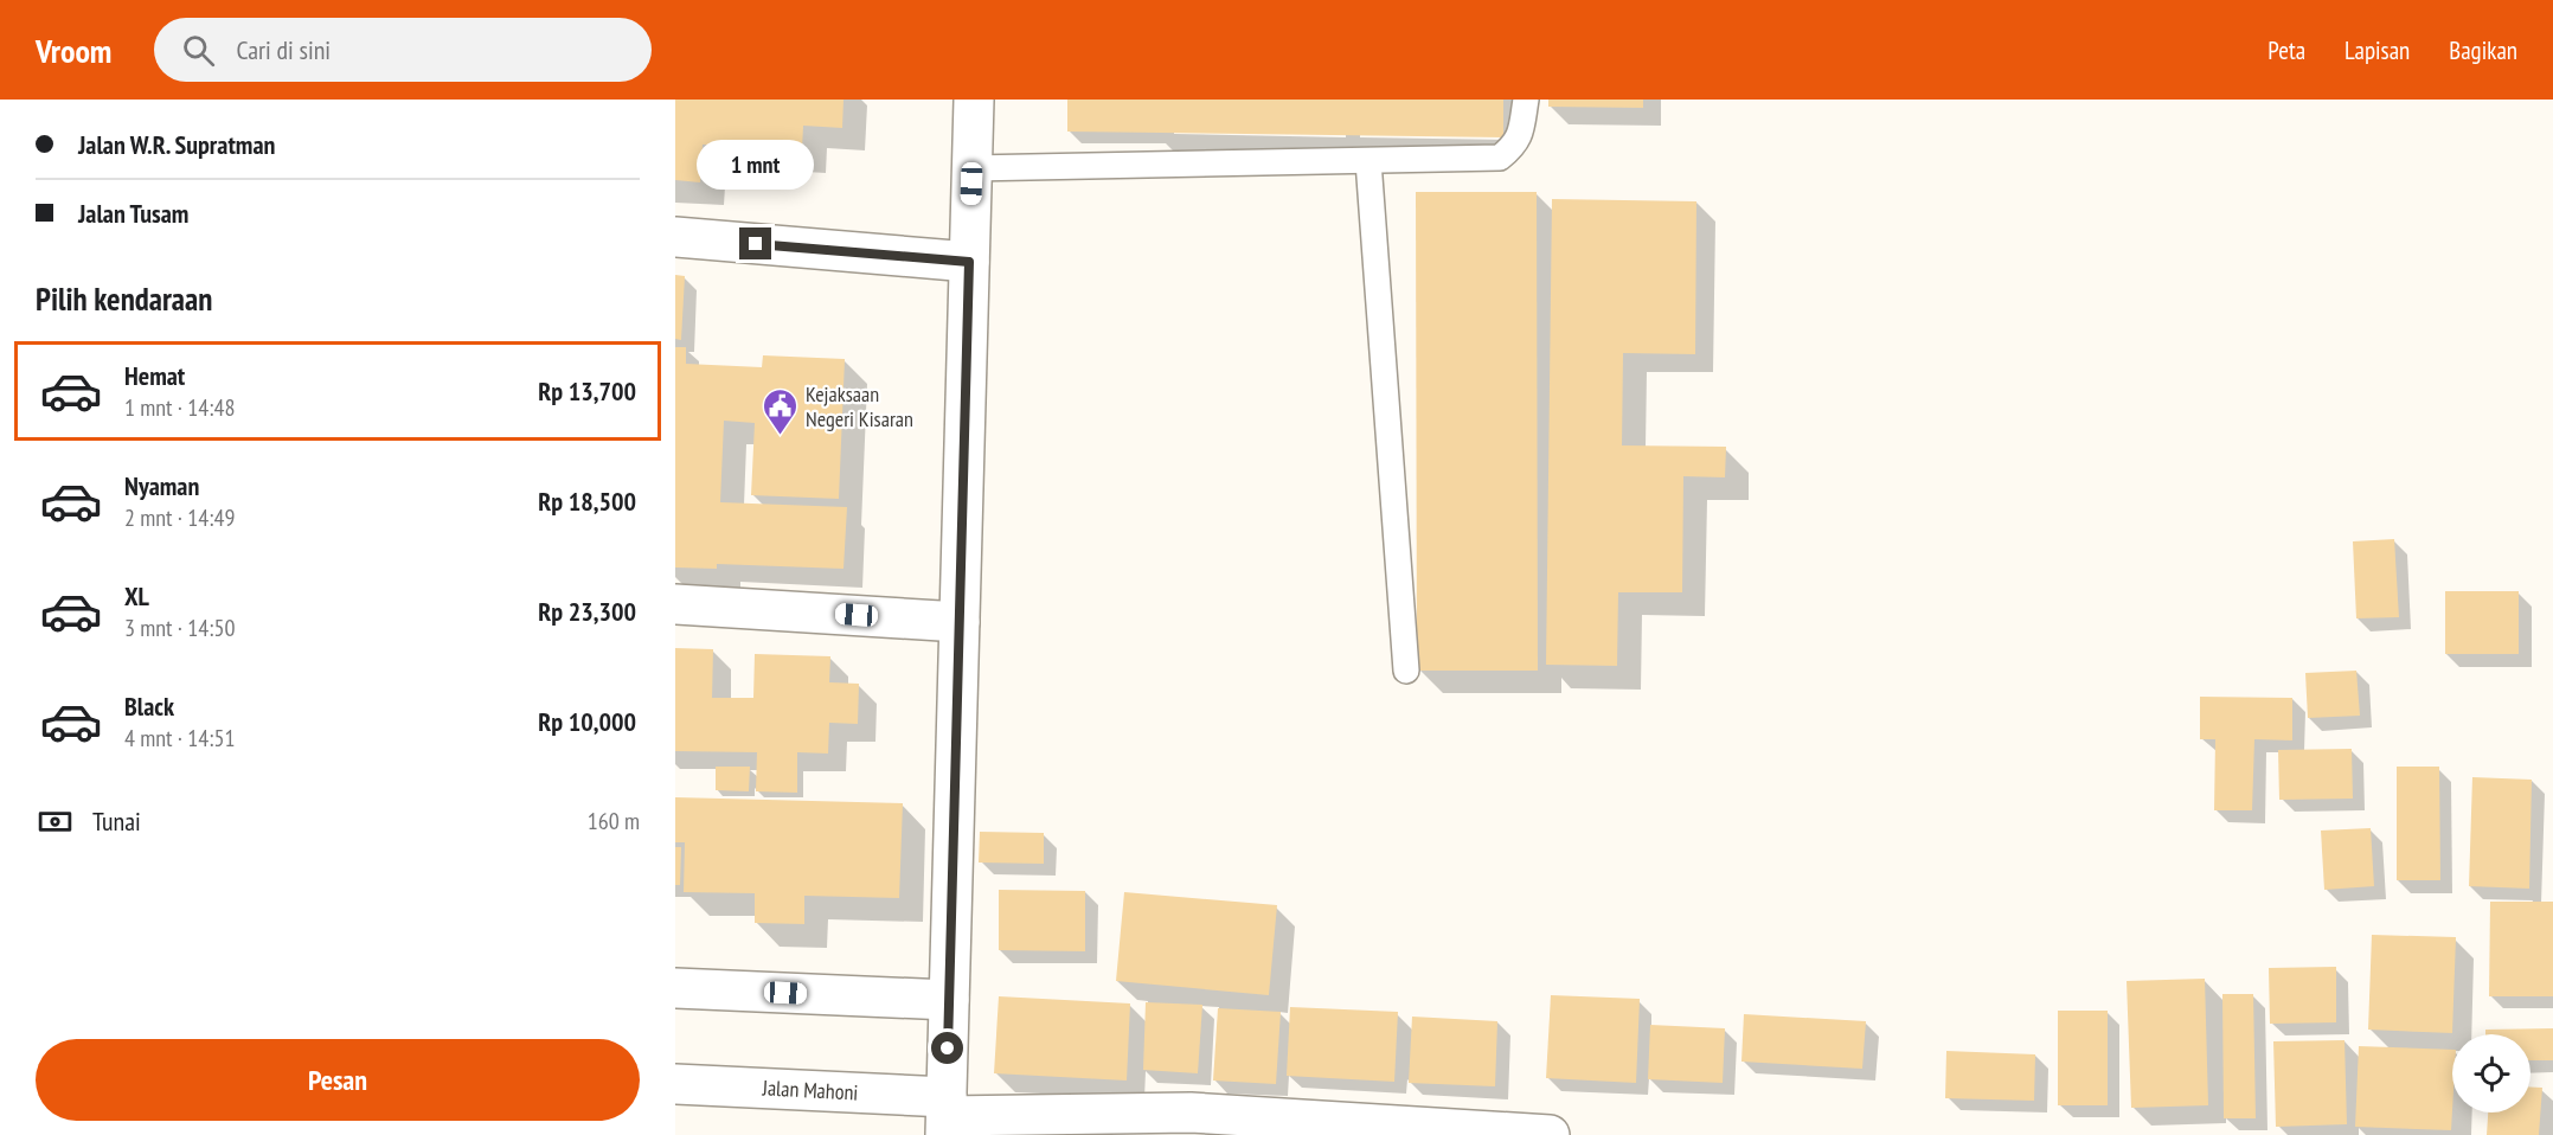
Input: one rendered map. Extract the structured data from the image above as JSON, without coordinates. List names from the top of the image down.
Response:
{
  "streets": {
    "street": ["Jalan Mahoni"]
  },
  "places": {
    "public building": ["Kejaksaan Negeri Kisaran"]
  },
  "page": {
    "header": "Vroom",
    "search": "Cari di sini",
    "nav": ["Peta", "Lapisan", "Bagikan"],
    "banner": ["Jalan W.R. Supratman", "Jalan Tusam"],
    "bubble": "1 mnt",
    "heading": "Pilih kendaraan",
    "list": [
      {
        "name": "Hemat",
        "note": "1 mnt · 14:48",
        "value": "Rp 13,700"
      },
      {
        "name": "Nyaman",
        "note": "2 mnt · 14:49",
        "value": "Rp 18,500"
      },
      {
        "name": "XL",
        "note": "3 mnt · 14:50",
        "value": "Rp 23,300"
      },
      {
        "name": "Black",
        "note": "4 mnt · 14:51",
        "value": "Rp 10,000"
      }
    ],
    "pay": ["Tunai", "160 m"],
    "buttons": "Pesan"
  }
}
